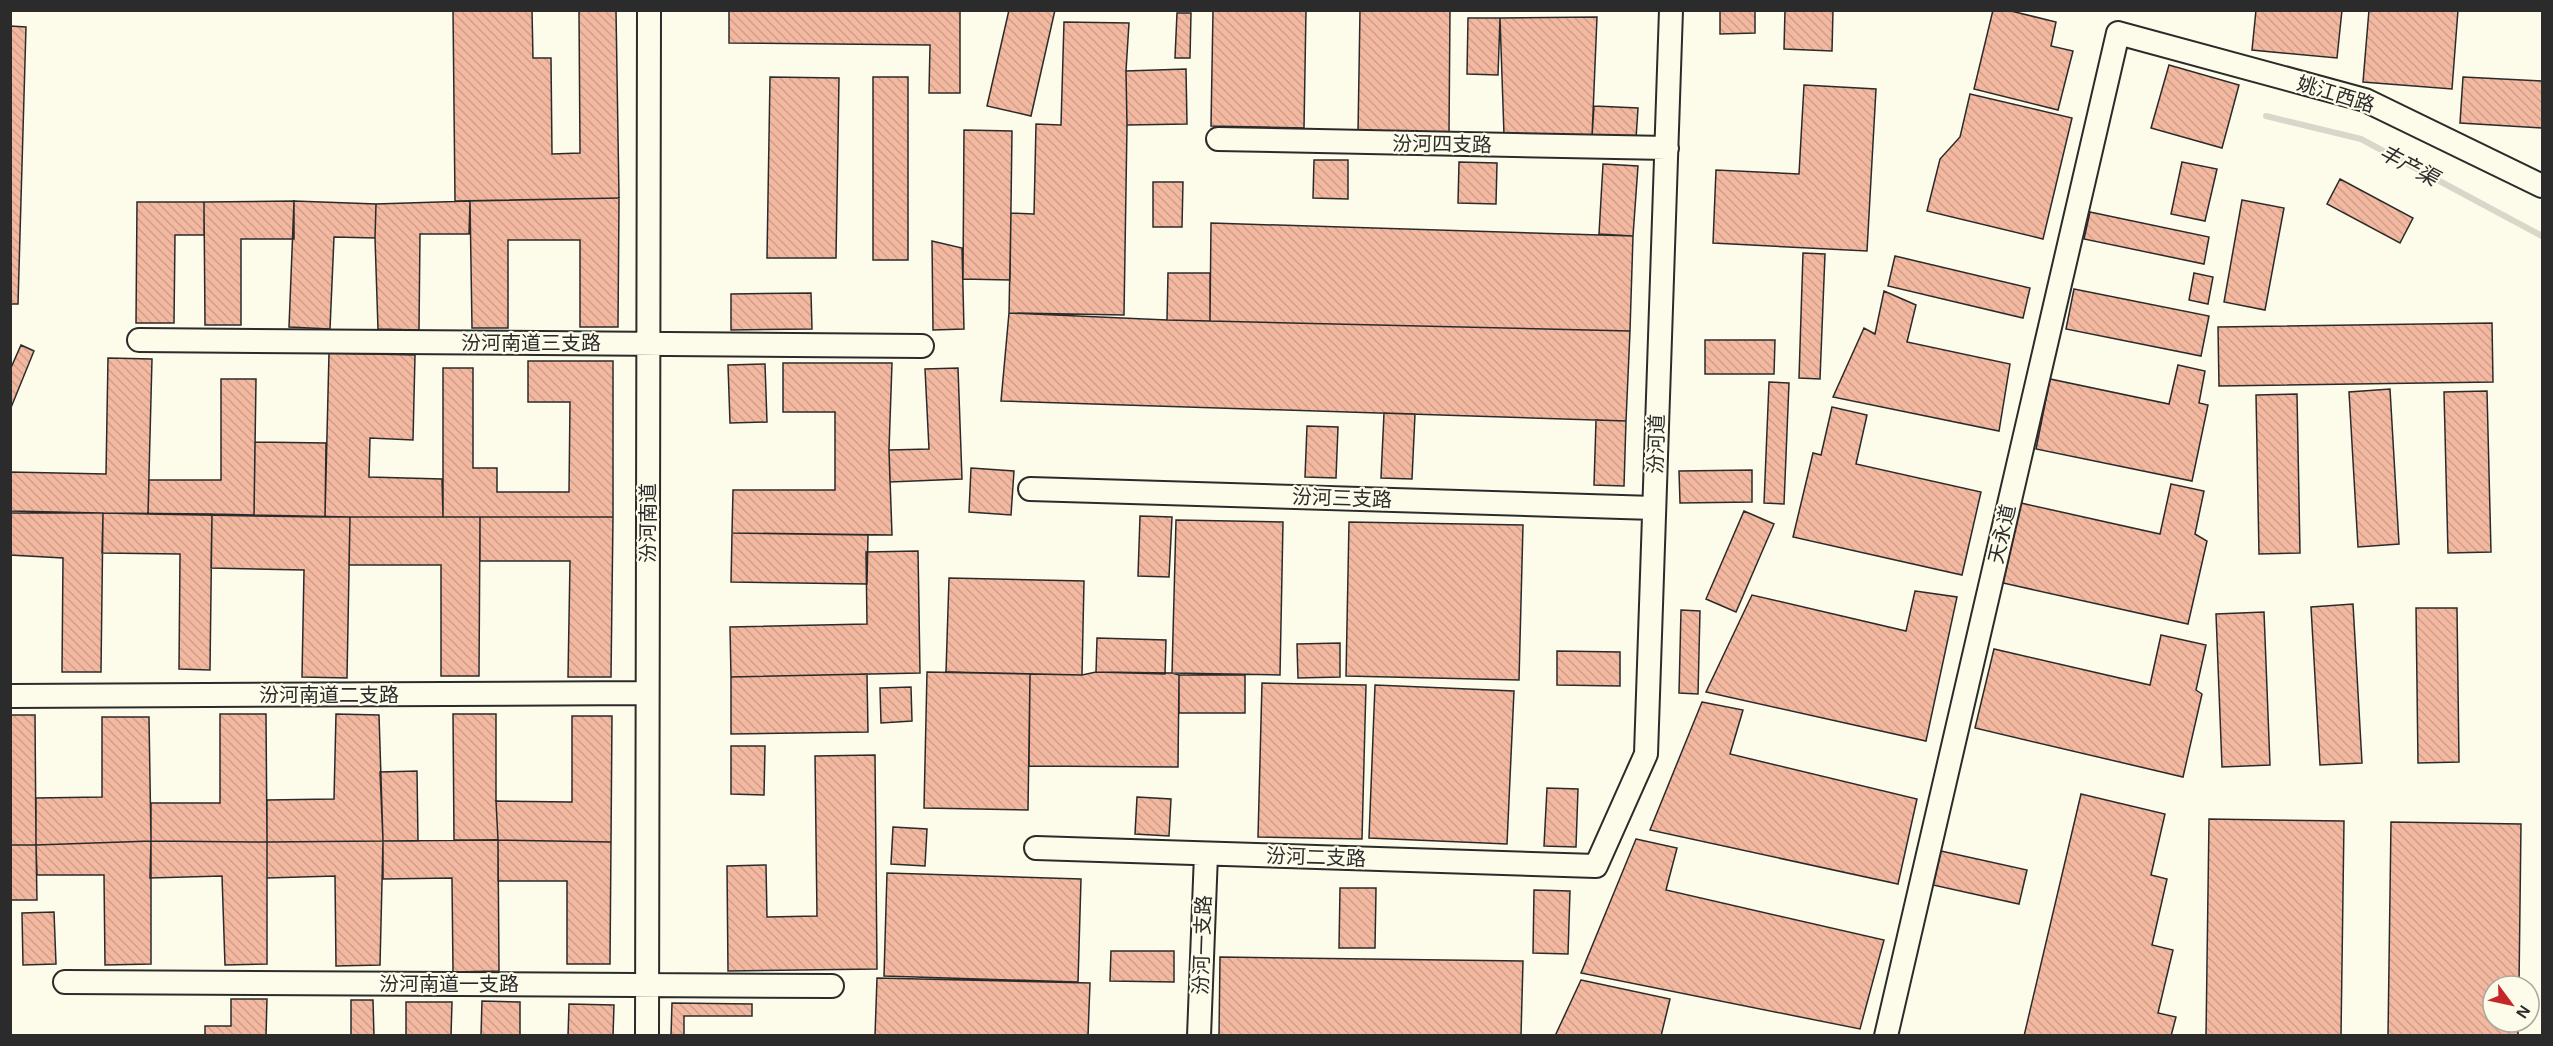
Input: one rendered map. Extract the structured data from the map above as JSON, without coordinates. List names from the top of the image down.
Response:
{
  "streets": {
    "street": [
      "姚江西路",
      "汾河四支路",
      "汾河南道三支路",
      "汾河道",
      "汾河三支路",
      "汾河南道",
      "天永道",
      "汾河南道二支路",
      "汾河二支路",
      "汾河一支路",
      "汾河南道一支路"
    ]
  },
  "crossings": [
    ["姚江西路", "天永道"],
    ["汾河四支路", "汾河道"],
    ["汾河南道三支路", "汾河南道"],
    ["汾河道", "汾河三支路"],
    ["汾河道", "汾河二支路"],
    ["汾河南道", "汾河南道二支路"],
    ["汾河南道", "汾河南道一支路"],
    ["汾河二支路", "汾河一支路"]
  ],
  "water": ["丰产渠"],
  "north": "bottom right"
}
